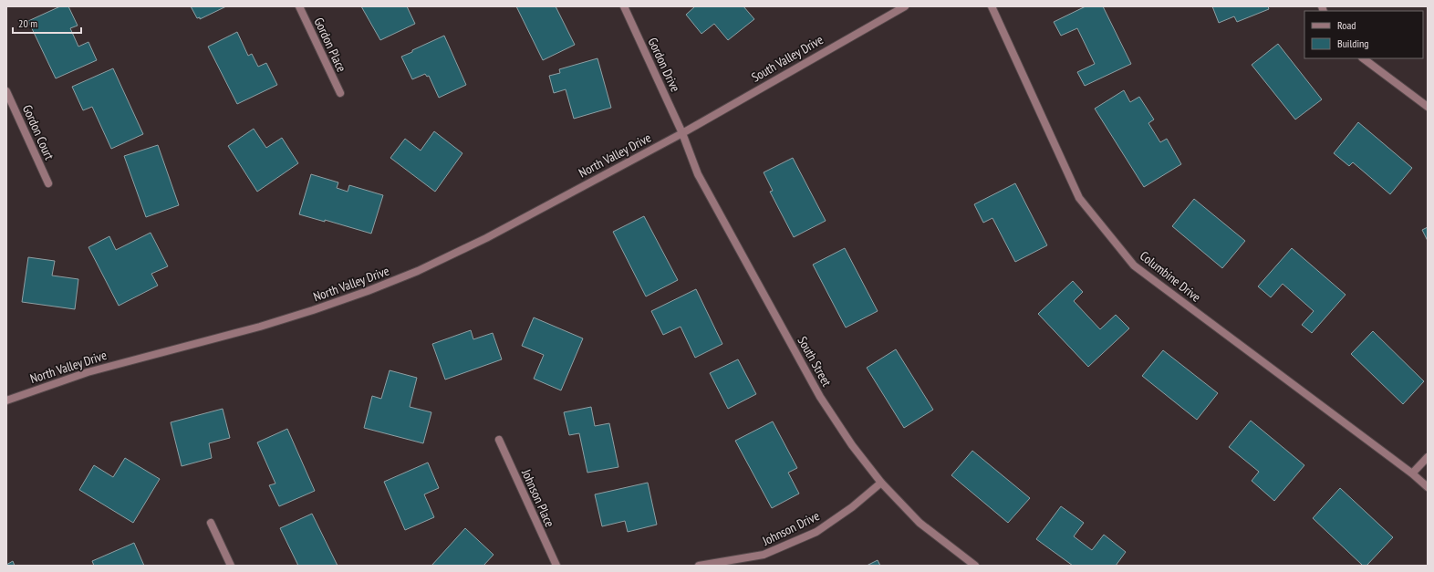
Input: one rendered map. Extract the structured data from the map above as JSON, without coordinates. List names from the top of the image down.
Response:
{
  "streets": {
    "street": [
      "Gordon Place",
      "South Valley Drive",
      "Gordon Drive",
      "Gordon Court",
      "North Valley Drive",
      "Columbine Drive",
      "South Street",
      "Johnson Place",
      "Johnson Drive"
    ]
  },
  "crossings": [
    ["South Valley Drive", "Gordon Drive"],
    ["South Valley Drive", "North Valley Drive"],
    ["South Valley Drive", "South Street"],
    ["Gordon Drive", "North Valley Drive"],
    ["Gordon Drive", "South Street"],
    ["North Valley Drive", "South Street"],
    ["South Street", "Johnson Drive"]
  ],
  "legend": ["Road", "Building"],
  "scale_bar": "20 m"
}
